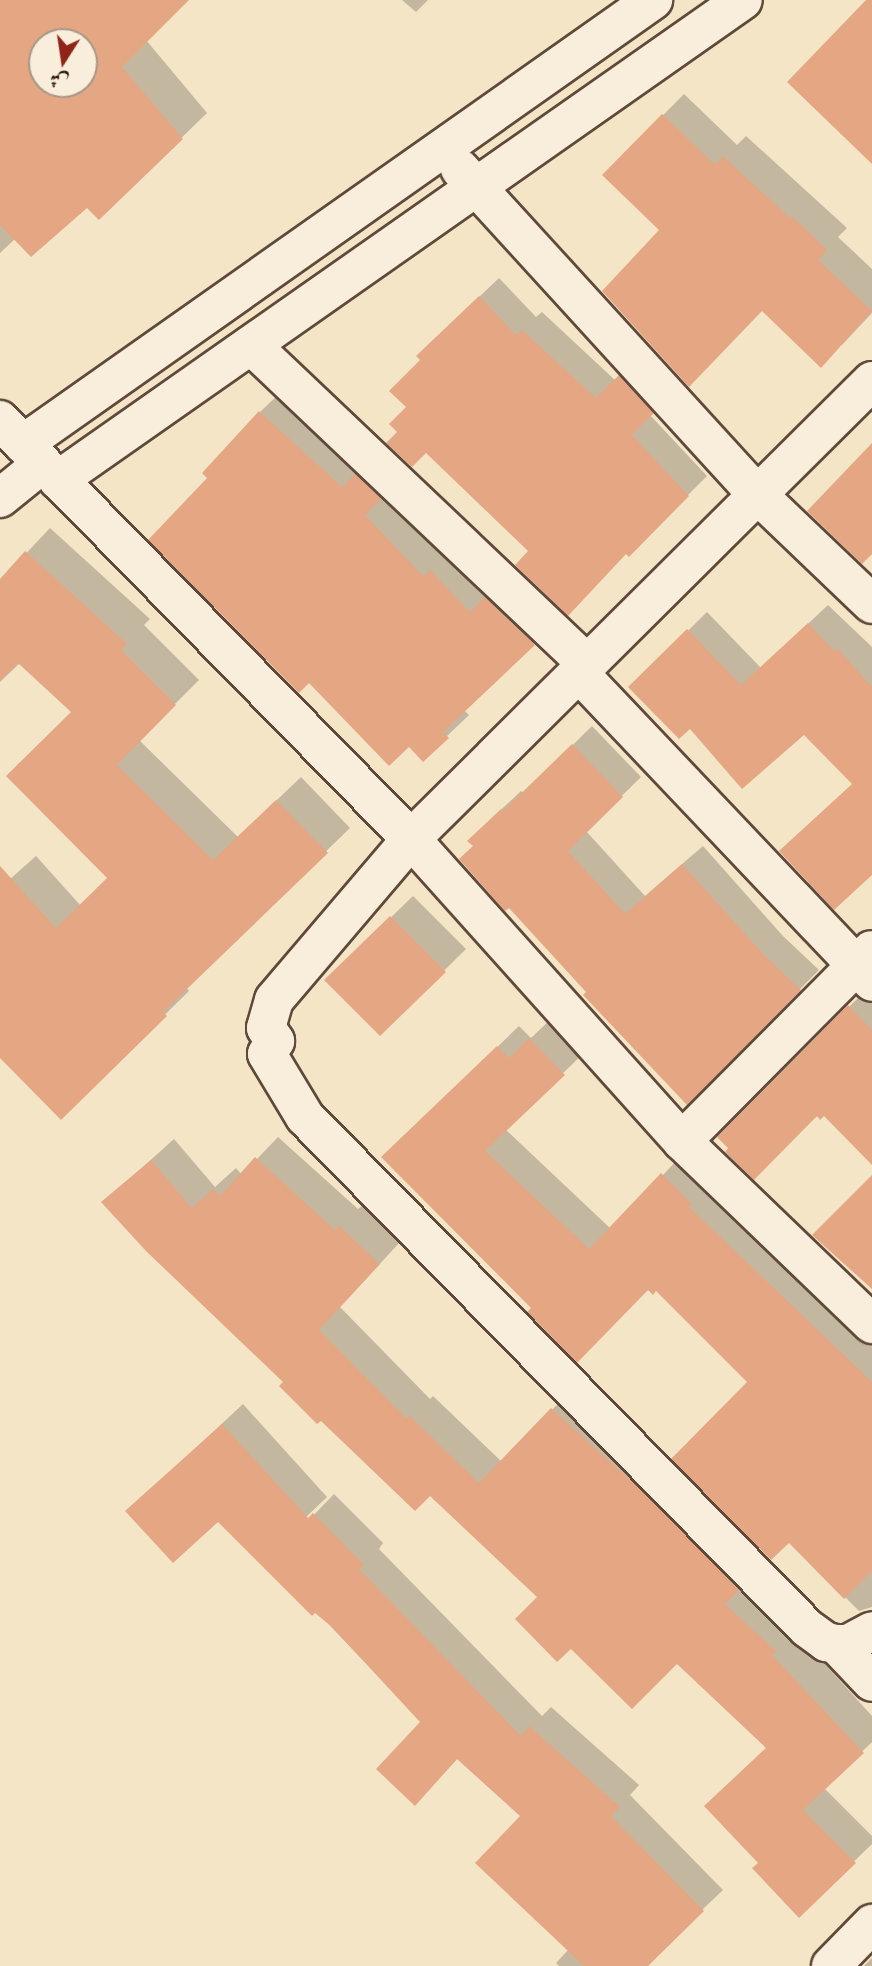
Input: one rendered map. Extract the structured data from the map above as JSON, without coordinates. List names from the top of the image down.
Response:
{
  "north": "bottom"
}
